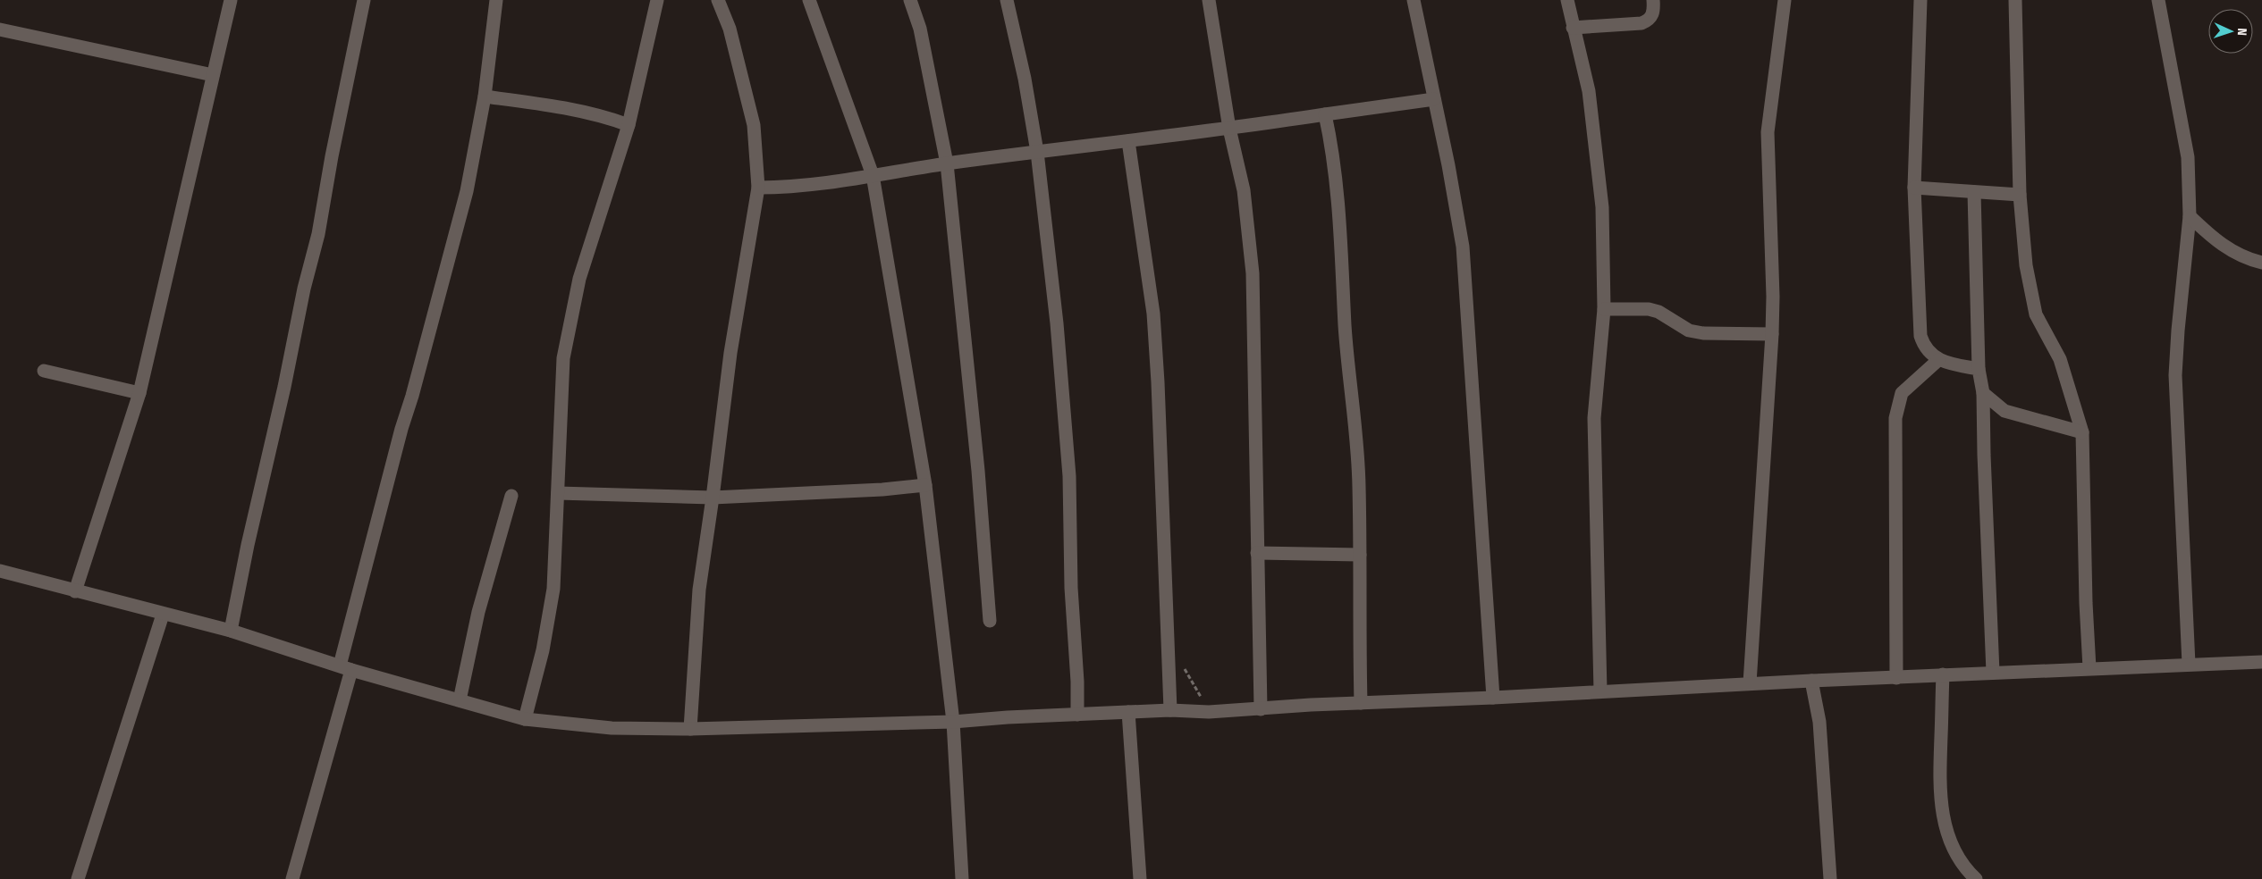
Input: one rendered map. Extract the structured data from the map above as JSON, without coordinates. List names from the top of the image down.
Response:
{
  "north": "right"
}
